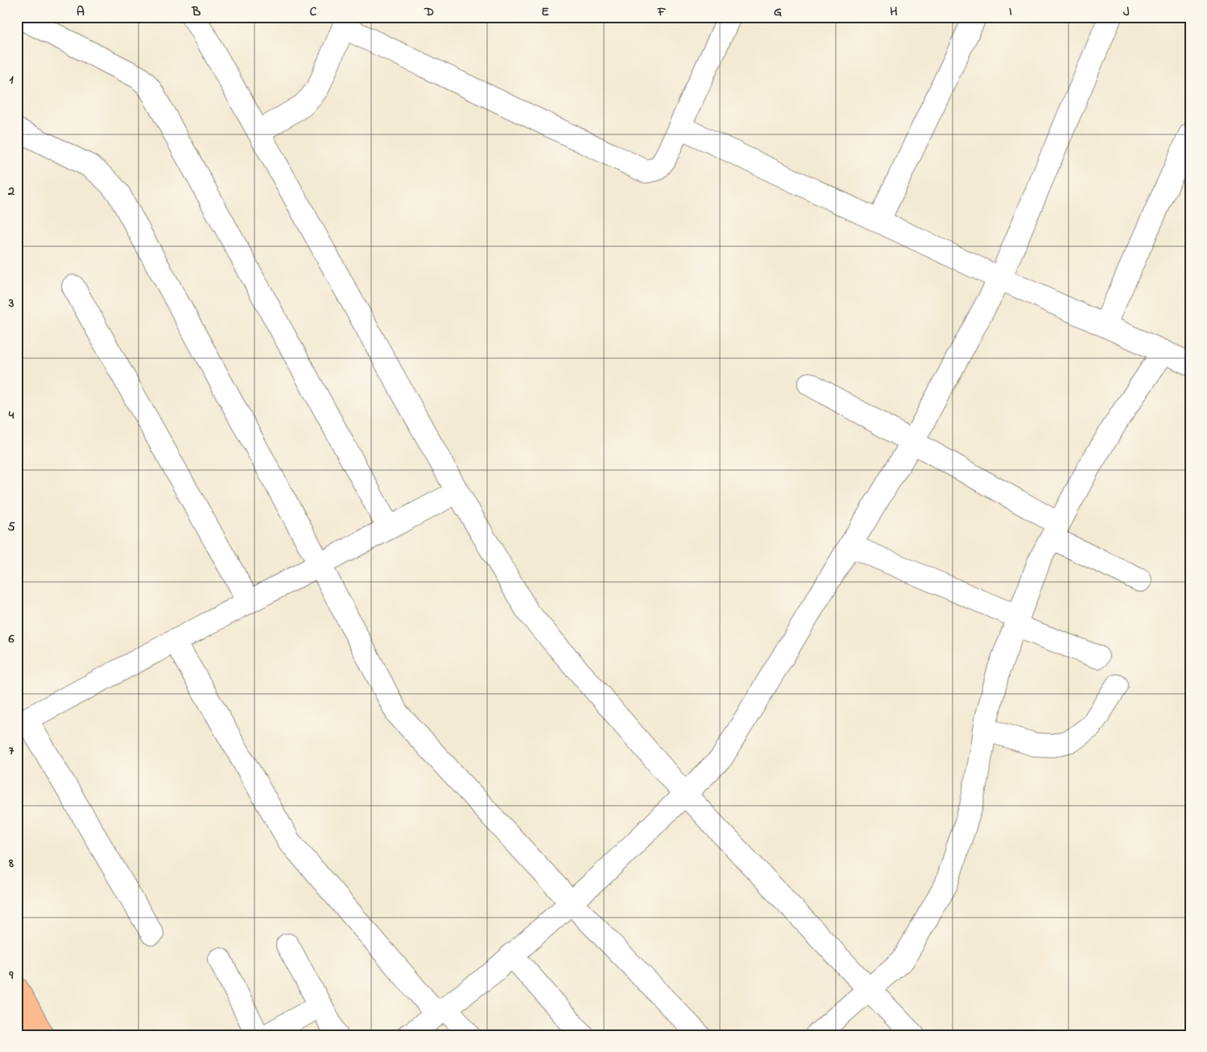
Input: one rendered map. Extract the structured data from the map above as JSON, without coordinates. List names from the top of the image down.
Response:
{
  "grid": {
    "columns": [
      "A",
      "B",
      "C",
      "D",
      "E",
      "F",
      "G",
      "H",
      "I",
      "J"
    ],
    "rows": [
      "1",
      "2",
      "3",
      "4",
      "5",
      "6",
      "7",
      "8",
      "9"
    ]
  }
}
